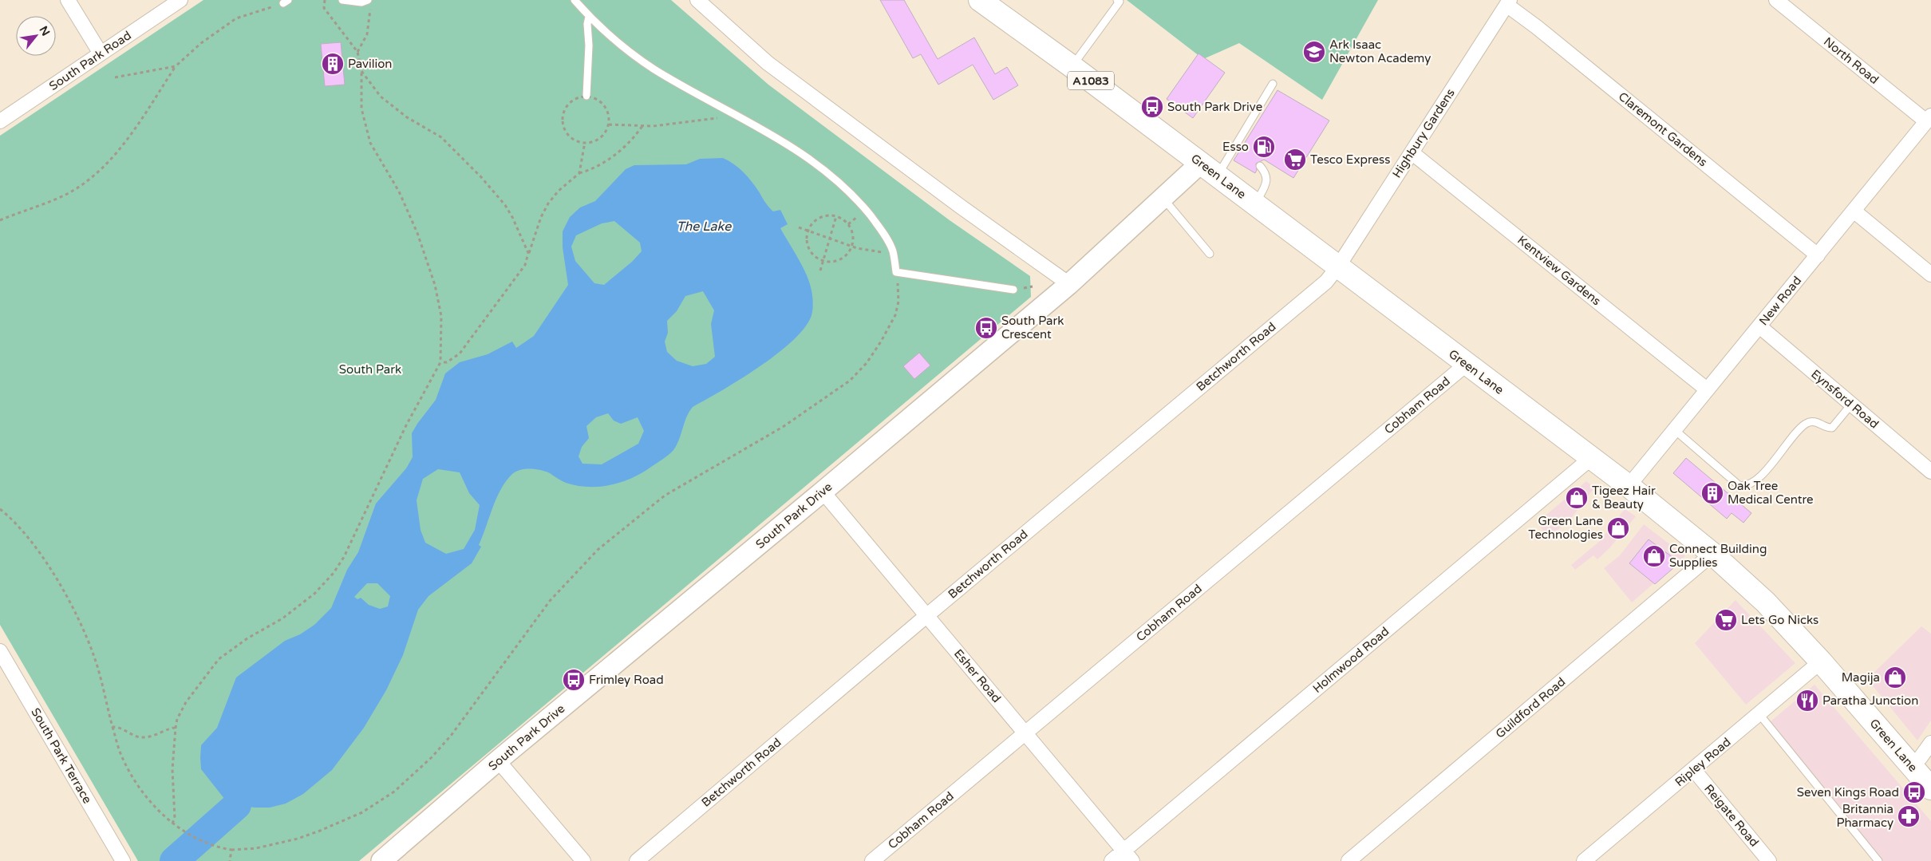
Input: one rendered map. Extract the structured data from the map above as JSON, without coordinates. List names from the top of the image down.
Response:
{
  "streets": {
    "main road": ["A1083", "Green Lane"],
    "street": [
      "South Park Road",
      "North Road",
      "Claremont Gardens",
      "Highbury Gardens",
      "Kentview Gardens",
      "New Road",
      "Betchworth Road",
      "Eynsford Road",
      "Cobham Road",
      "South Park Drive",
      "Holmwood Road",
      "Esher Road",
      "Guildford Road",
      "South Park Terrace",
      "Ripley Road",
      "Reigate Road"
    ]
  },
  "crossings": [
    ["North Road", "New Road"],
    ["Claremont Gardens", "Highbury Gardens"],
    ["Claremont Gardens", "New Road"],
    ["Highbury Gardens", "Green Lane"],
    ["Highbury Gardens", "Kentview Gardens"],
    ["Highbury Gardens", "Betchworth Road"],
    ["Green Lane", "New Road"],
    ["Green Lane", "Betchworth Road"],
    ["Green Lane", "Cobham Road"],
    ["Green Lane", "South Park Drive"],
    ["Green Lane", "Holmwood Road"],
    ["Green Lane", "Guildford Road"],
    ["Green Lane", "Ripley Road"],
    ["Kentview Gardens", "New Road"],
    ["New Road", "Eynsford Road"],
    ["Betchworth Road", "Esher Road"],
    ["Cobham Road", "Esher Road"],
    ["South Park Drive", "Esher Road"],
    ["Holmwood Road", "Esher Road"],
    ["Ripley Road", "Reigate Road"]
  ],
  "water": ["The Lake"],
  "parks": ["South Park"],
  "places": {
    "school or university": ["Ark Isaac Newton Academy"],
    "building": ["Pavilion", "Oak Tree Medical Centre"],
    "bus stop": [
      "South Park Drive",
      "South Park Crescent",
      "Frimley Road",
      "Seven Kings Road"
    ],
    "fuel station": ["Esso"],
    "supermarket": ["Tesco Express", "Lets Go Nicks"],
    "shop": [
      "Tigeez Hair & Beauty",
      "Green Lane Technologies",
      "Connect Building Supplies",
      "Magija"
    ],
    "restaurant": ["Paratha Junction"],
    "pharmacy": ["Britannia Pharmacy"]
  },
  "north": "top right"
}
